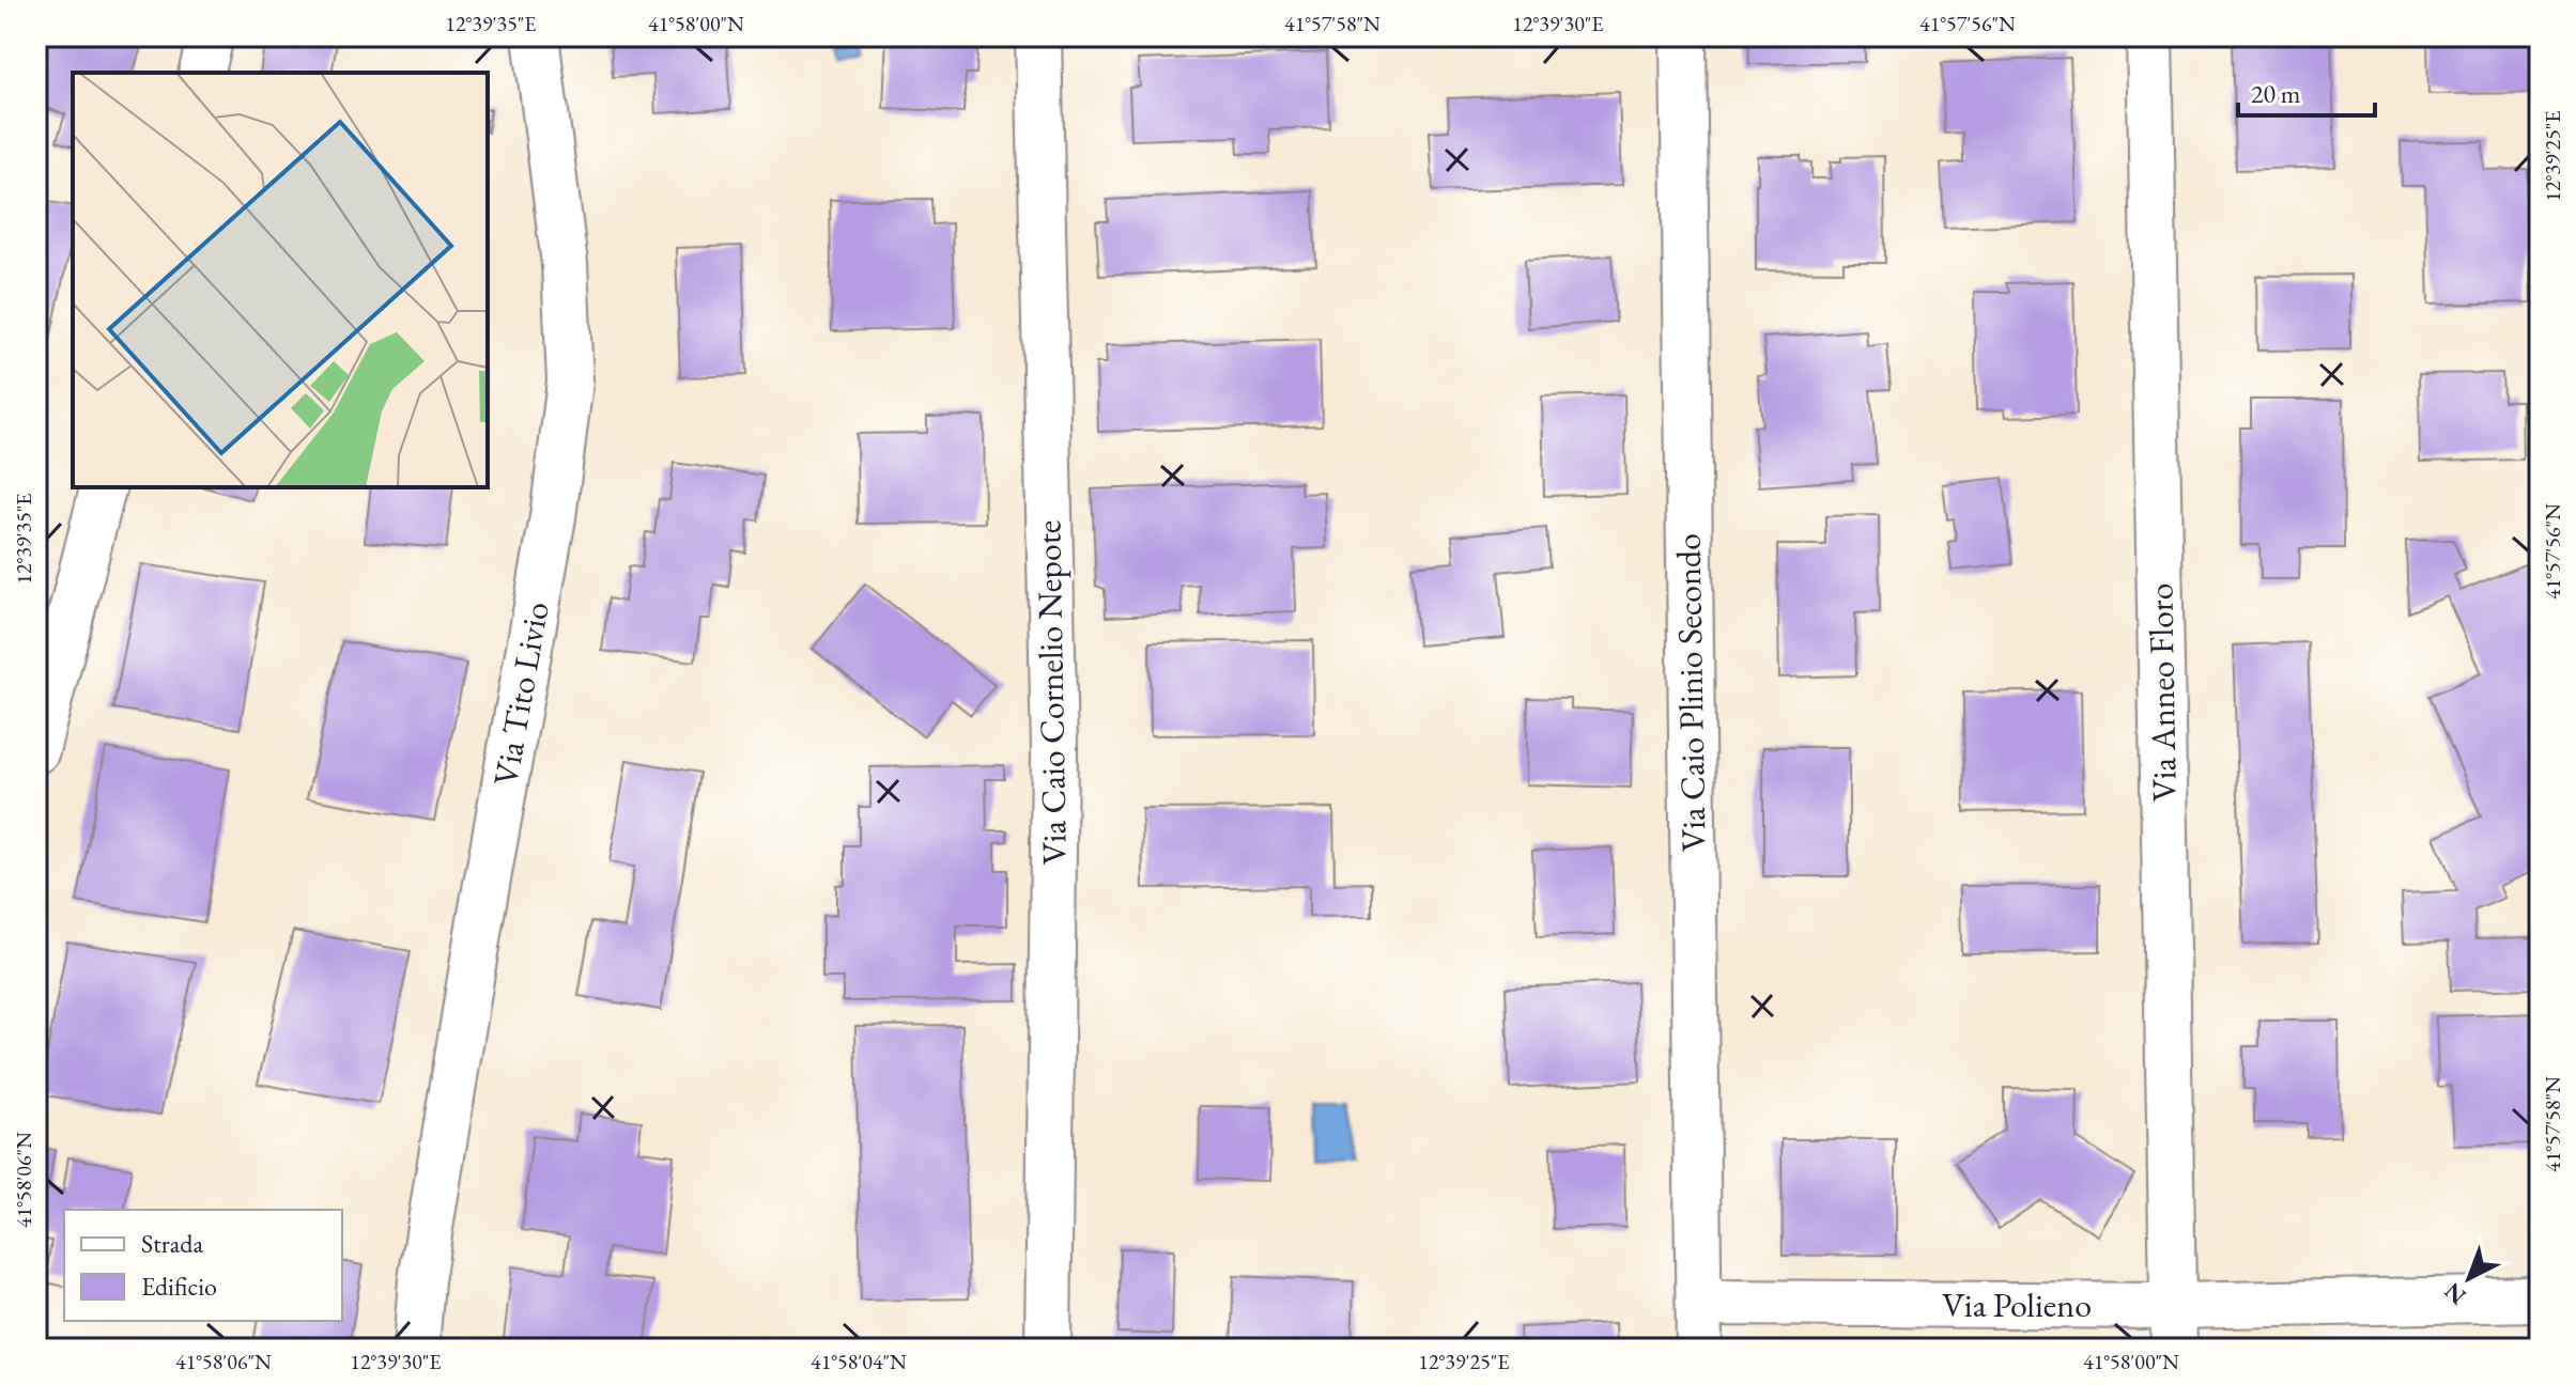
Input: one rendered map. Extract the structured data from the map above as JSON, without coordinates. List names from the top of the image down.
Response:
{
  "streets": {
    "street": [
      "Via Caio Cornelio Nepote",
      "Via Caio Plinio Secondo",
      "Via Anneo Floro",
      "Via Tito Livio",
      "Via Polieno"
    ]
  },
  "crossings": [
    ["Via Caio Plinio Secondo", "Via Polieno"],
    ["Via Anneo Floro", "Via Polieno"]
  ],
  "legend": ["Strada", "Edificio"],
  "scale_bar": "20 m",
  "north": "bottom left",
  "coordinates": [
    "12°39'35\"E",
    "41°58'00\"N",
    "41°57'58\"N",
    "12°39'30\"E",
    "41°57'56\"N",
    "12°39'25\"E",
    "41°58'06\"N",
    "41°58'04\"N"
  ]
}
